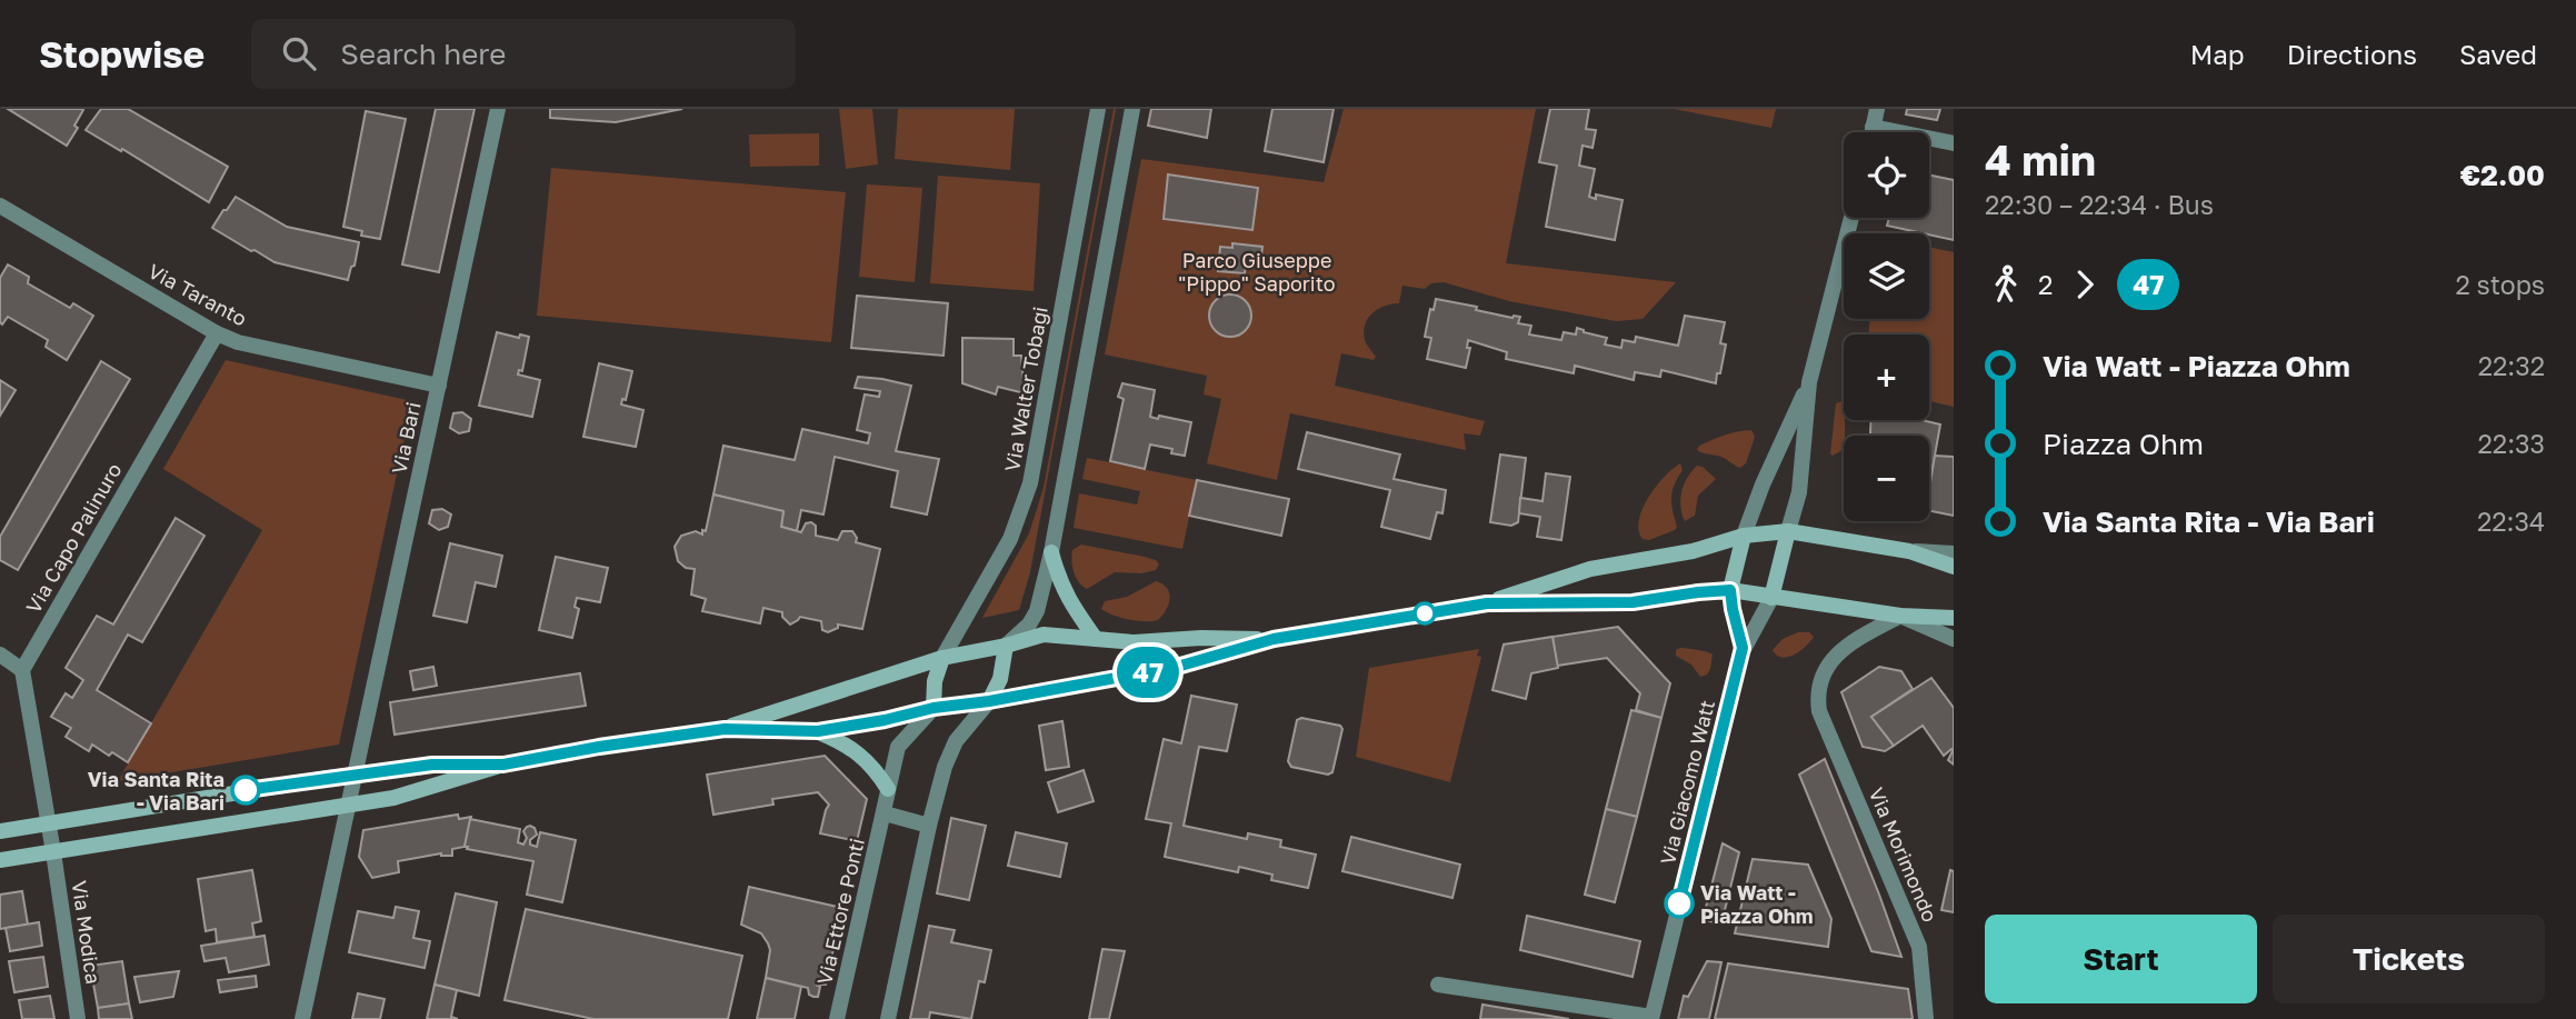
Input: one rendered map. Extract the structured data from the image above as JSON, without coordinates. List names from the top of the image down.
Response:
{
  "streets": {
    "street": [
      "Via Taranto",
      "Via Walter Tobagi",
      "Via Bari",
      "Via Capo Palinuro",
      "Via Giacomo Watt",
      "Via Morimondo",
      "Via Ettore Ponti",
      "Via Modica"
    ]
  },
  "crossings": [
    ["Via Taranto", "Via Bari"],
    ["Via Taranto", "Via Capo Palinuro"]
  ],
  "parks": ["Parco Giuseppe \"Pippo\" Saporito"],
  "places": ["Via Santa Rita - Via Bari", "Via Watt - Piazza Ohm"],
  "lines": ["bus line 47"],
  "page": {
    "header": "Stopwise",
    "search": "Search here",
    "nav": ["Map", "Directions", "Saved"],
    "on_map": "47",
    "heading": ["4 min", "22:30 – 22:34 · Bus", "€2.00"],
    "map_buttons": ["+", "−"],
    "legs": ["2", "47", "2 stops"],
    "list": [
      {
        "name": "Via Watt - Piazza Ohm",
        "value": "22:32"
      },
      {
        "name": "Piazza Ohm",
        "value": "22:33"
      },
      {
        "name": "Via Santa Rita - Via Bari",
        "value": "22:34"
      }
    ],
    "buttons": ["Start", "Tickets"]
  }
}
